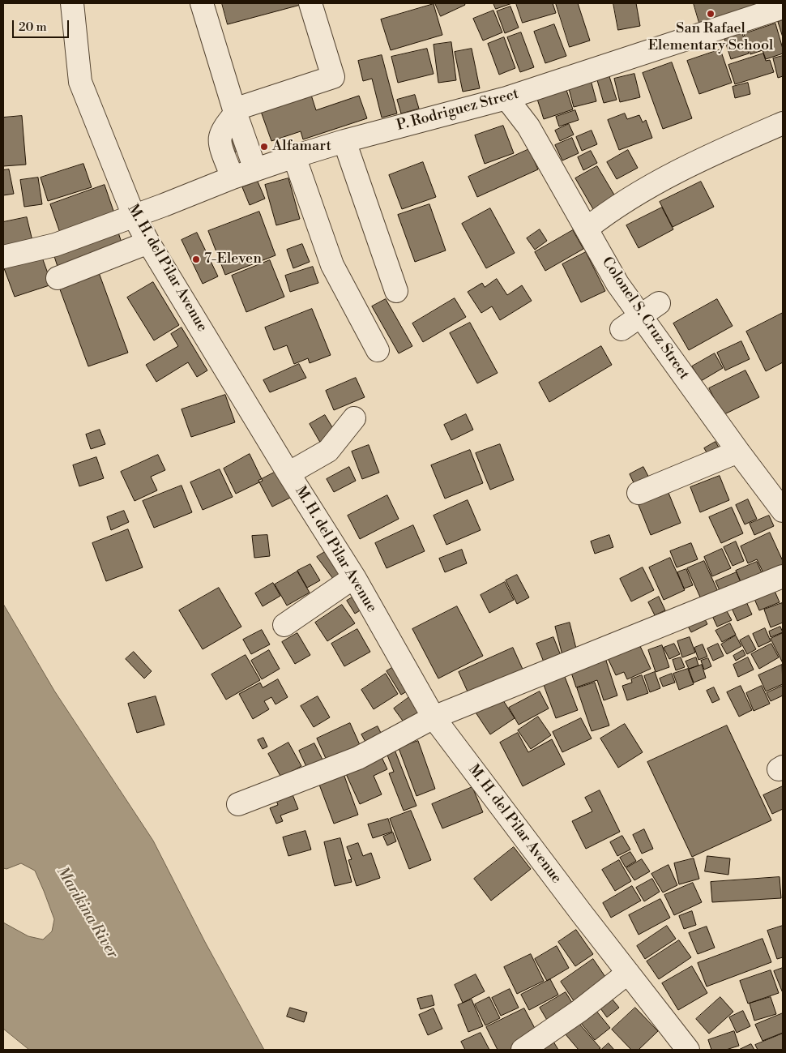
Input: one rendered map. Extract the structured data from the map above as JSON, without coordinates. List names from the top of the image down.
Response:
{
  "streets": {
    "street": ["P. Rodriguez Street", "M. H. del Pilar Avenue", "Colonel S. Cruz Street"]
  },
  "crossings": [
    ["P. Rodriguez Street", "M. H. del Pilar Avenue"],
    ["P. Rodriguez Street", "Colonel S. Cruz Street"]
  ],
  "water": ["Marikina River"],
  "places": ["San Rafael Elementary School", "Alfamart", "7-Eleven"],
  "scale_bar": "20 m"
}
